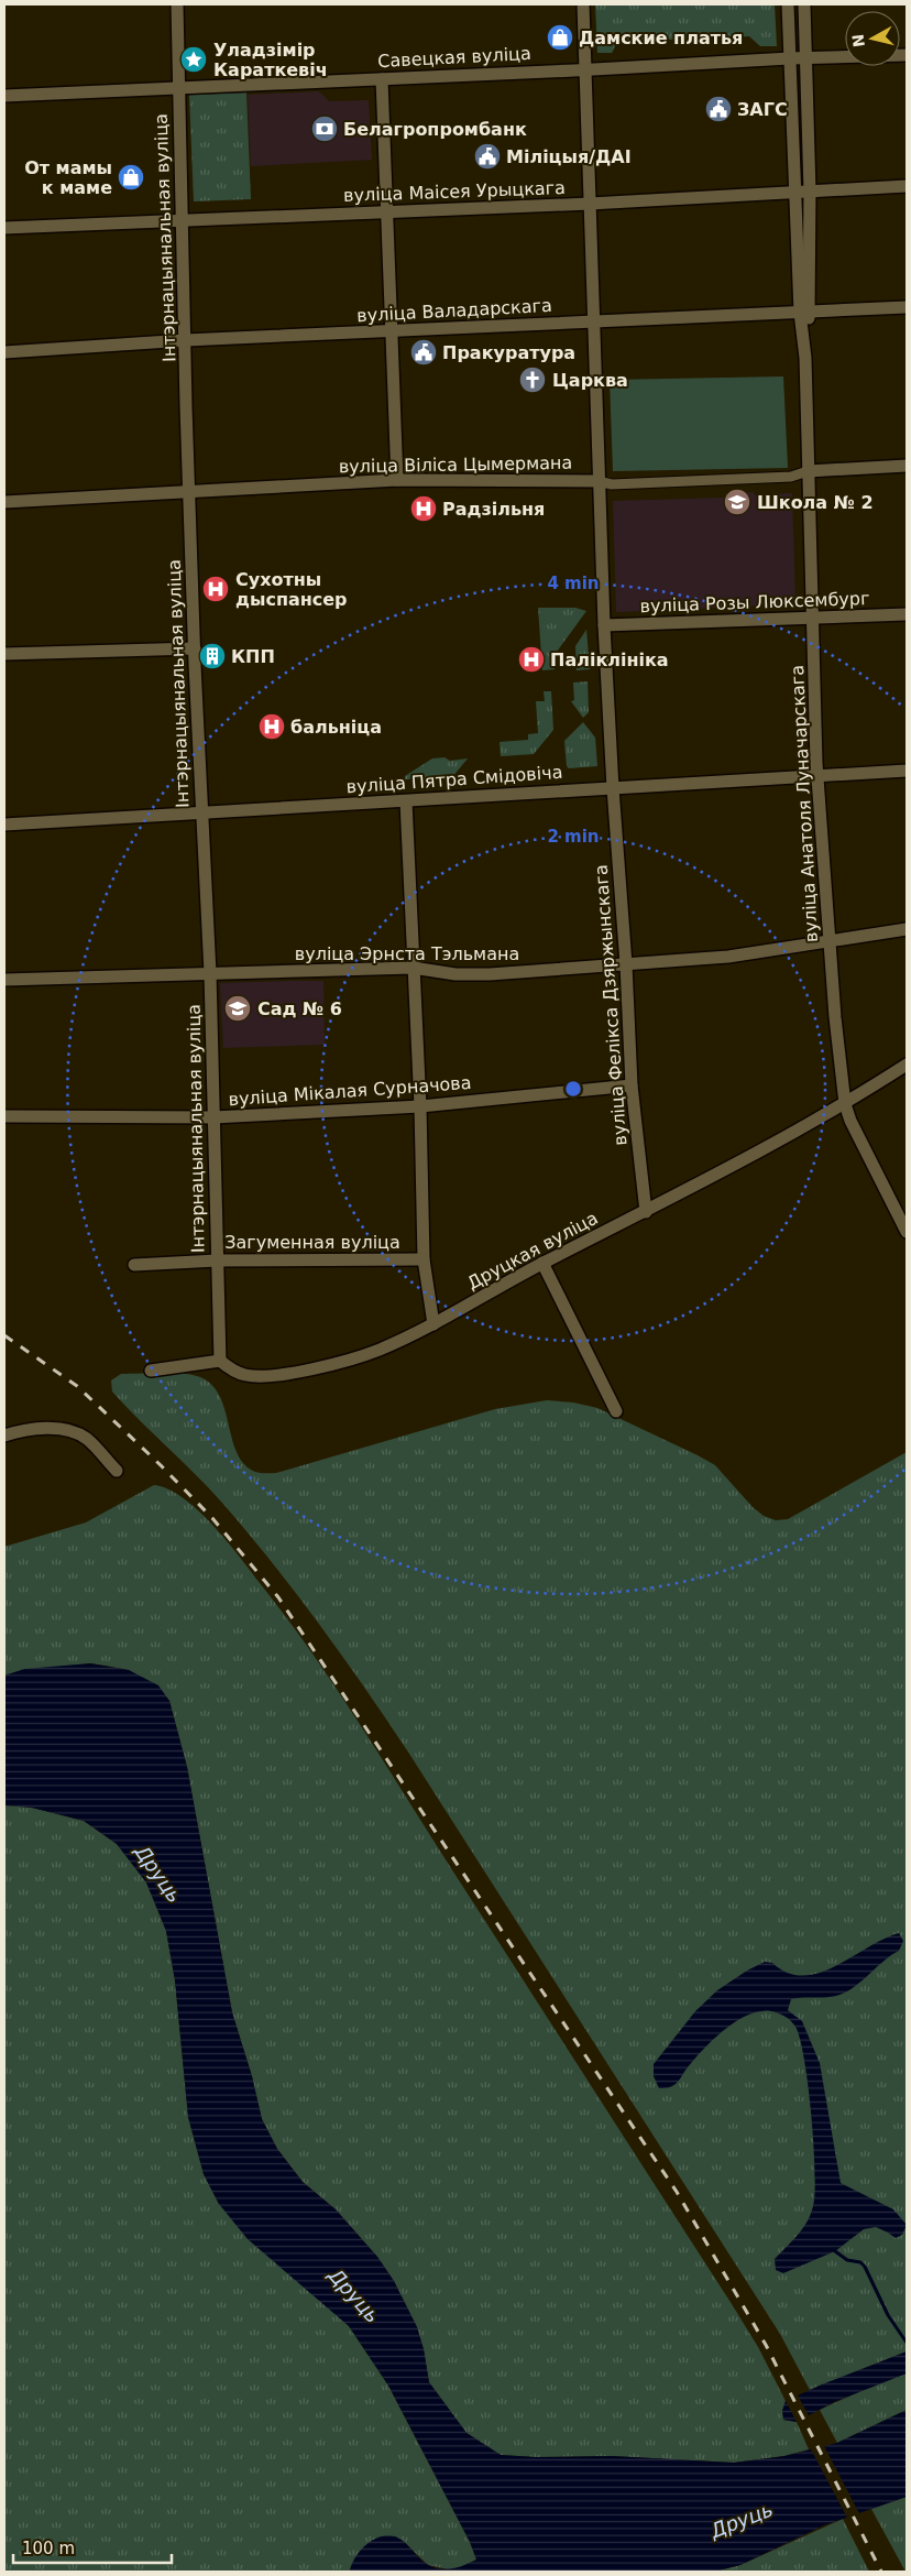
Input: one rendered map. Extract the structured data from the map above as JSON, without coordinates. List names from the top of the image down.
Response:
{
  "streets": {
    "street": [
      "Савецкая вуліца",
      "вуліца Маісея Урыцкага",
      "Інтэрнацыянальная вуліца",
      "вуліца Валадарскага",
      "вуліца Віліса Цымермана",
      "вуліца Розы Люксембург",
      "вуліца Пятра Смідовіча",
      "вуліца Анатоля Луначарскага",
      "вуліца Эрнста Тэльмана",
      "вуліца Фелікса Дзяржынскага",
      "вуліца Мікалая Сурначова",
      "Загуменная вуліца",
      "Друцкая вуліца"
    ]
  },
  "crossings": [
    ["Савецкая вуліца", "Інтэрнацыянальная вуліца"],
    ["Савецкая вуліца", "вуліца Анатоля Луначарскага"],
    ["Савецкая вуліца", "вуліца Фелікса Дзяржынскага"],
    ["вуліца Маісея Урыцкага", "Інтэрнацыянальная вуліца"],
    ["вуліца Маісея Урыцкага", "вуліца Анатоля Луначарскага"],
    ["вуліца Маісея Урыцкага", "вуліца Фелікса Дзяржынскага"],
    ["Інтэрнацыянальная вуліца", "вуліца Валадарскага"],
    ["Інтэрнацыянальная вуліца", "вуліца Віліса Цымермана"],
    ["Інтэрнацыянальная вуліца", "вуліца Пятра Смідовіча"],
    ["Інтэрнацыянальная вуліца", "вуліца Эрнста Тэльмана"],
    ["Інтэрнацыянальная вуліца", "вуліца Мікалая Сурначова"],
    ["Інтэрнацыянальная вуліца", "Загуменная вуліца"],
    ["Інтэрнацыянальная вуліца", "Друцкая вуліца"],
    ["вуліца Валадарскага", "вуліца Анатоля Луначарскага"],
    ["вуліца Валадарскага", "вуліца Фелікса Дзяржынскага"],
    ["вуліца Віліса Цымермана", "вуліца Анатоля Луначарскага"],
    ["вуліца Віліса Цымермана", "вуліца Фелікса Дзяржынскага"],
    ["вуліца Розы Люксембург", "вуліца Анатоля Луначарскага"],
    ["вуліца Розы Люксембург", "вуліца Фелікса Дзяржынскага"],
    ["вуліца Пятра Смідовіча", "вуліца Анатоля Луначарскага"],
    ["вуліца Пятра Смідовіча", "вуліца Фелікса Дзяржынскага"],
    ["вуліца Анатоля Луначарскага", "вуліца Эрнста Тэльмана"],
    ["вуліца Анатоля Луначарскага", "Друцкая вуліца"],
    ["вуліца Эрнста Тэльмана", "вуліца Фелікса Дзяржынскага"],
    ["вуліца Фелікса Дзяржынскага", "вуліца Мікалая Сурначова"],
    ["вуліца Фелікса Дзяржынскага", "Друцкая вуліца"]
  ],
  "water": ["Друць"],
  "places": {
    "shop": ["Дамские платья", "От мамы к маме"],
    "place": ["Уладзімір Караткевіч"],
    "public building": ["ЗАГС", "Міліцыя/ДАІ", "Пракуратура"],
    "bank": ["Белагропромбанк"],
    "church": ["Царква"],
    "school or university": ["Школа № 2", "Сад № 6"],
    "hospital": [
      "Радзільня",
      "Сухотны дыспансер",
      "Паліклініка",
      "бальніца"
    ],
    "building": ["КПП"]
  },
  "scale_bar": "100 m",
  "north": "left",
  "rings": ["4 min", "2 min"]
}
